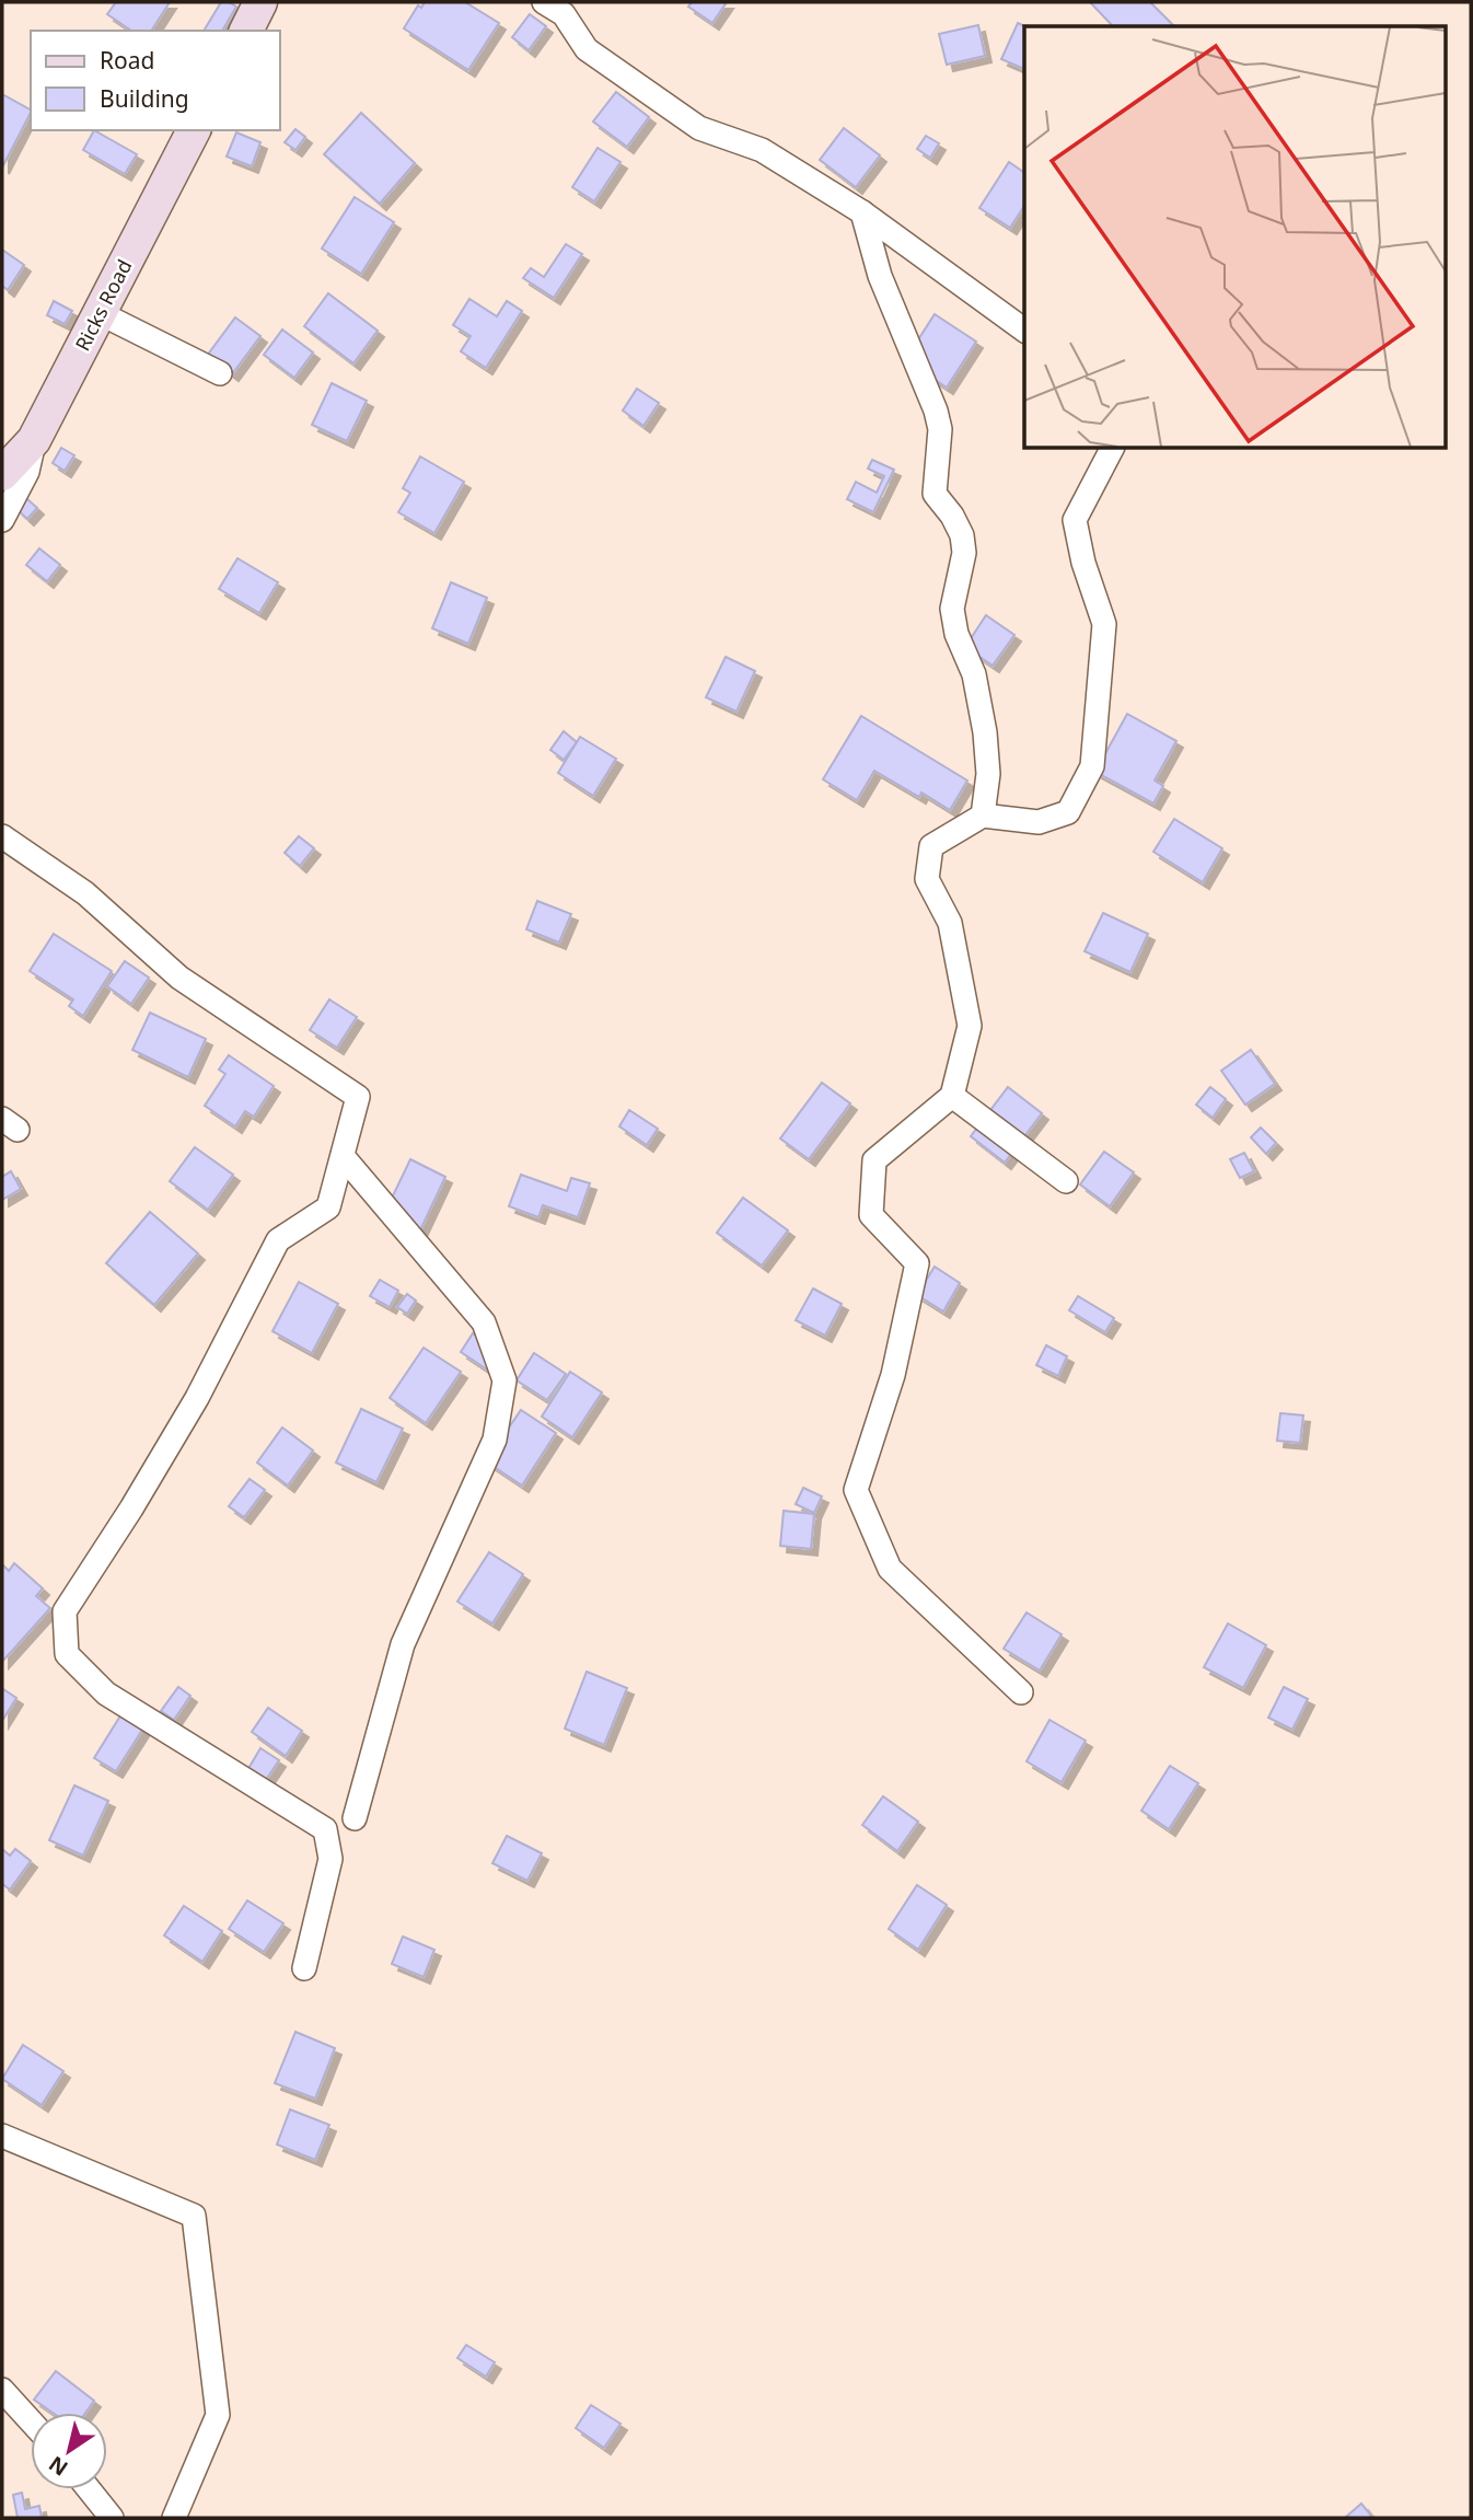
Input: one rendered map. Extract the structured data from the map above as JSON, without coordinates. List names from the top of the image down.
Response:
{
  "streets": {
    "street": ["Ricks Road"]
  },
  "legend": ["Road", "Building"],
  "north": "bottom left"
}
